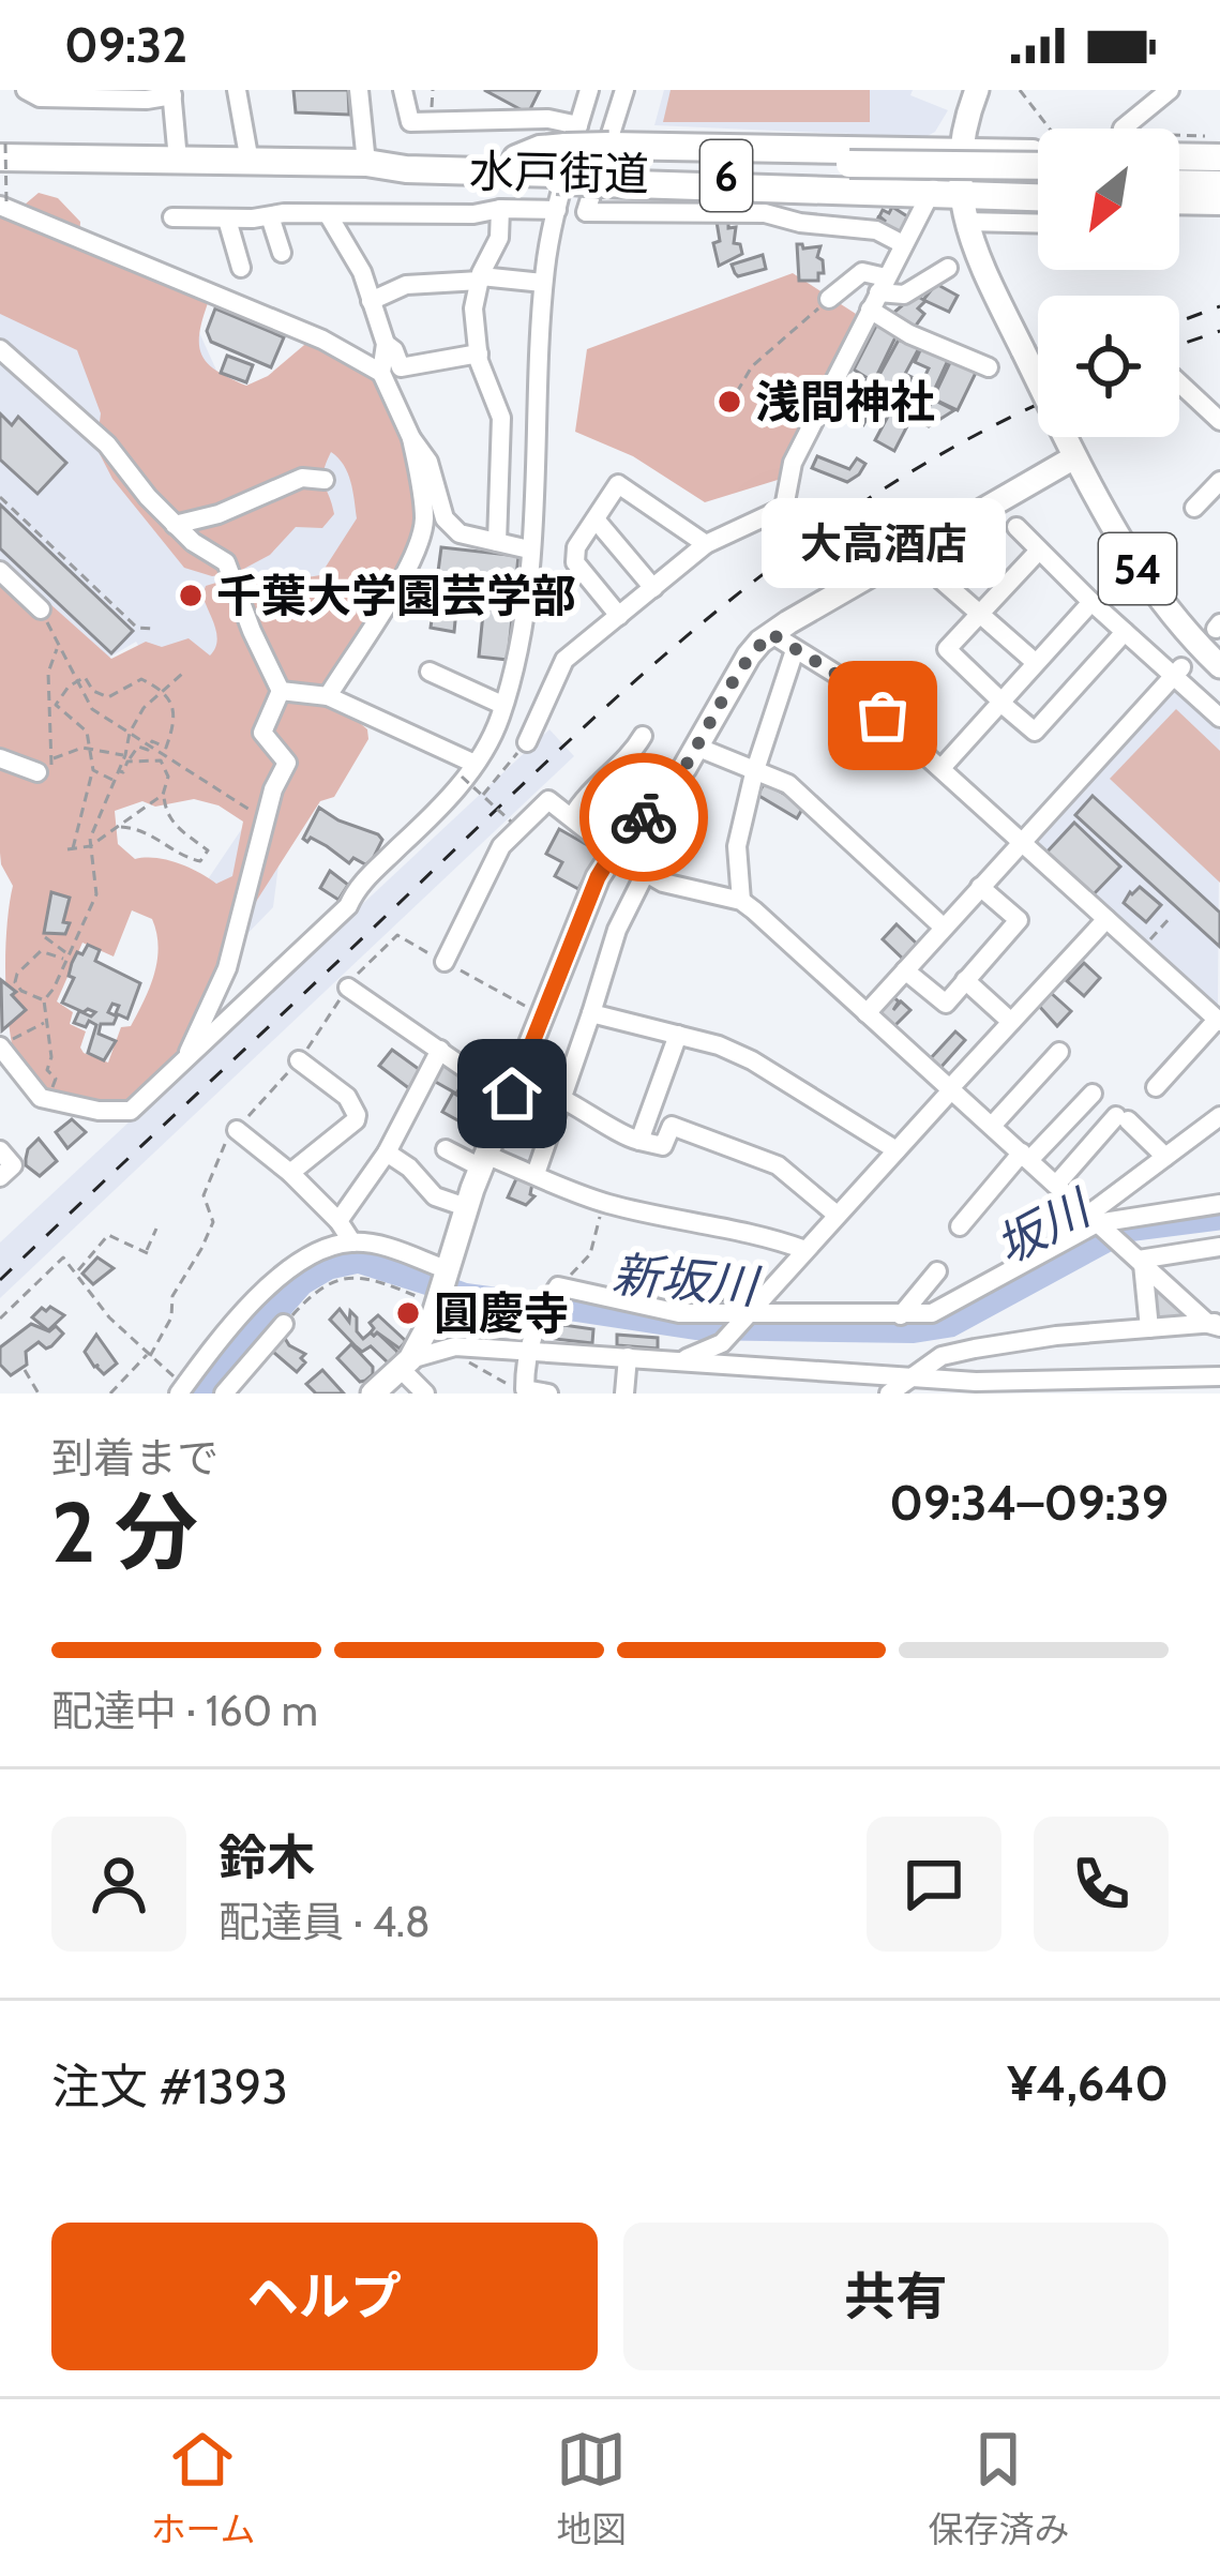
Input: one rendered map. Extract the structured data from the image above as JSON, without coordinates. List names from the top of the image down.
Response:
{
  "streets": {
    "highway": ["水戸街道", "6"],
    "main road": ["54"]
  },
  "water": ["坂川", "新坂川"],
  "places": [
    "浅間神社",
    "千葉大学園芸学部",
    "大高酒店",
    "圓慶寺"
  ],
  "north": "bottom left",
  "page": {
    "status": "09:32",
    "bubble": "大高酒店",
    "heading": ["2 分", "到着まで", "09:34–09:39"],
    "panel": [
      "鈴木",
      "配達員 · 4.8",
      "注文 #1393",
      "¥4,640"
    ],
    "bar": "配達中 · 160 m",
    "buttons": ["ヘルプ", "共有"],
    "tabs": ["ホーム", "地図", "保存済み"]
  }
}
